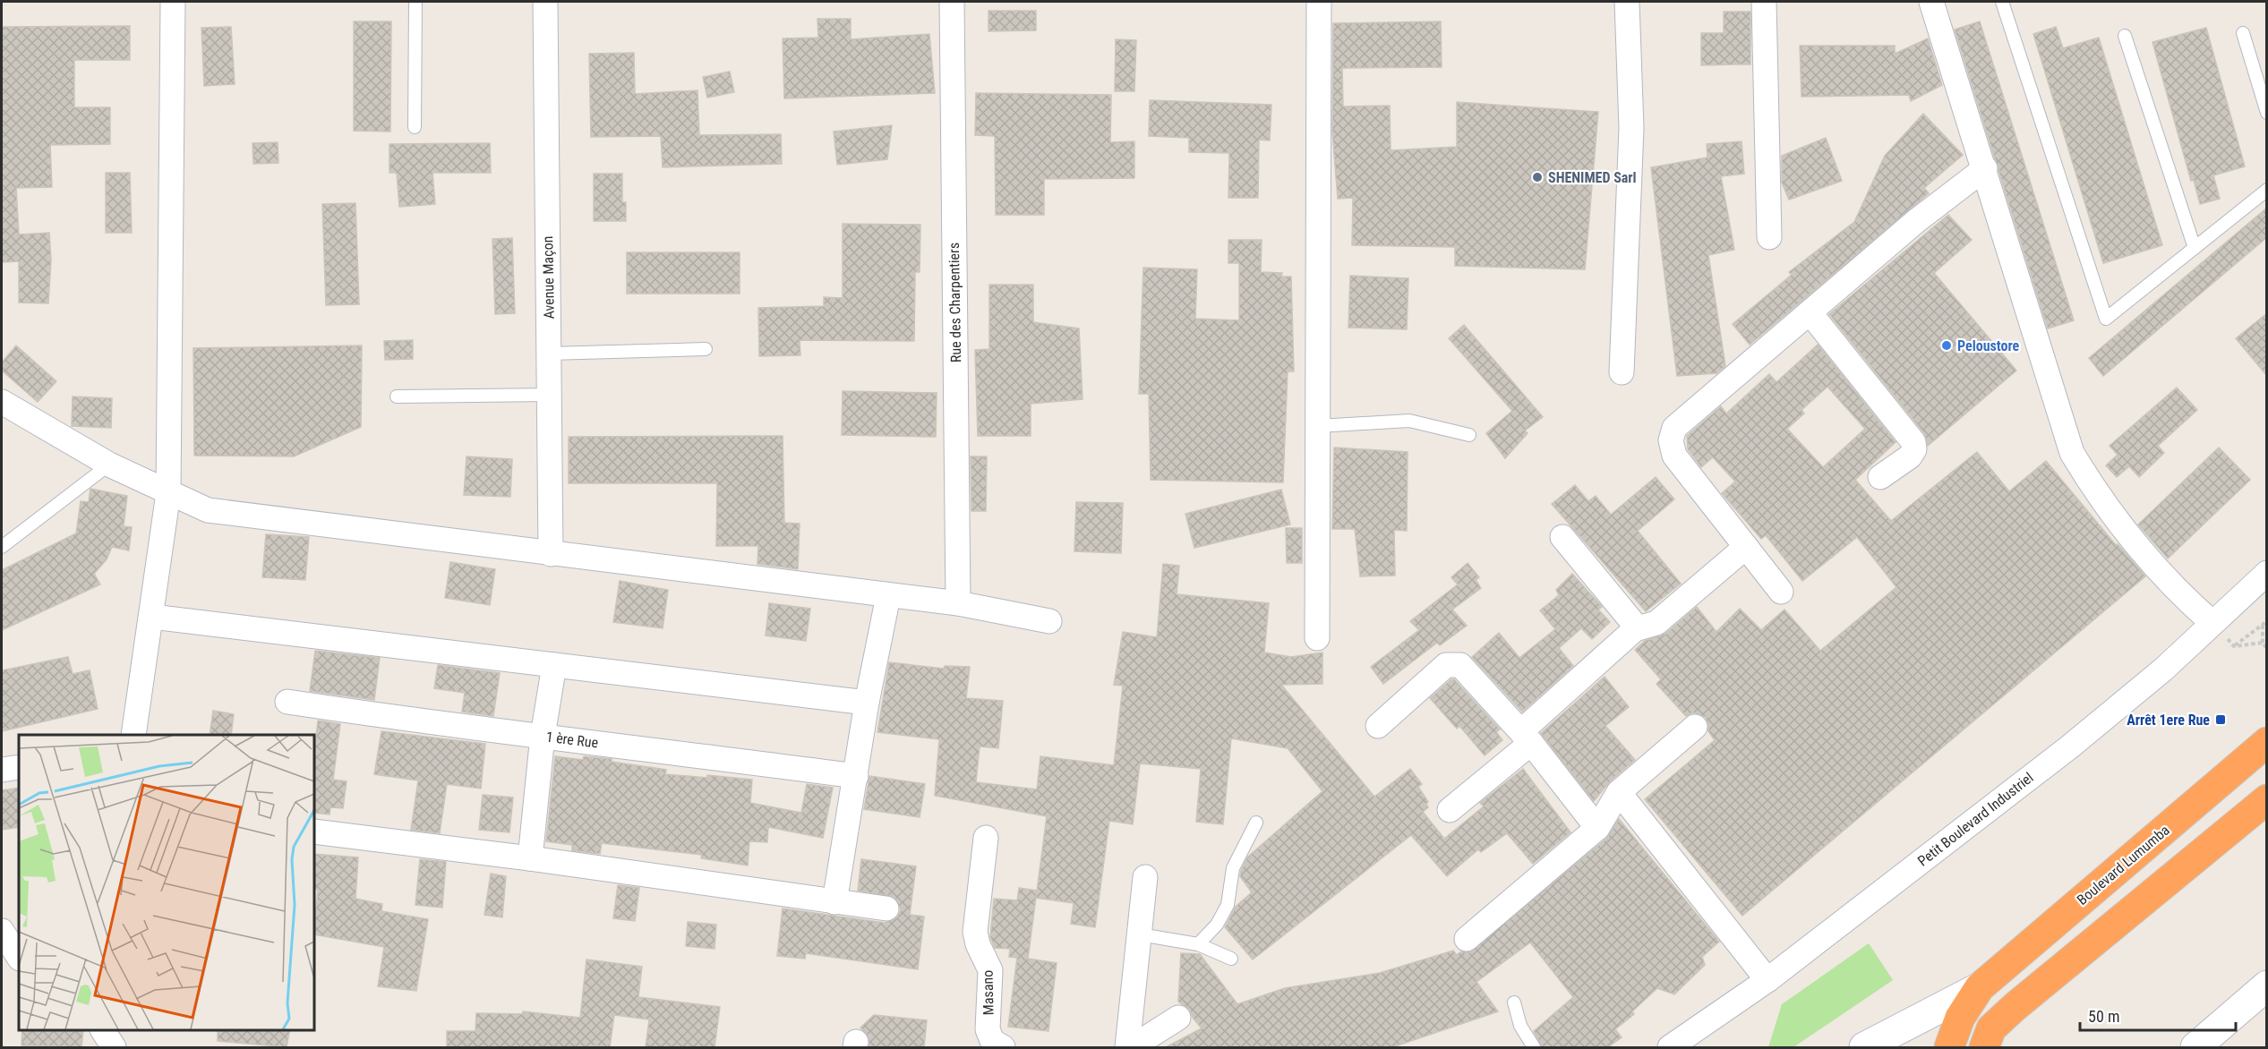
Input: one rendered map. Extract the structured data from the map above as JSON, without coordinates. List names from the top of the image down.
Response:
{
  "streets": {
    "highway": ["Boulevard Lumumba"],
    "street": [
      "Avenue Maçon",
      "Rue des Charpentiers",
      "1 ère Rue",
      "Petit Boulevard Industriel",
      "Masano"
    ]
  },
  "places": {
    "other": ["SHENIMED Sarl", "Peloustore"],
    "transit": ["Arrêt 1ere Rue"]
  },
  "scale_bar": "50 m"
}
